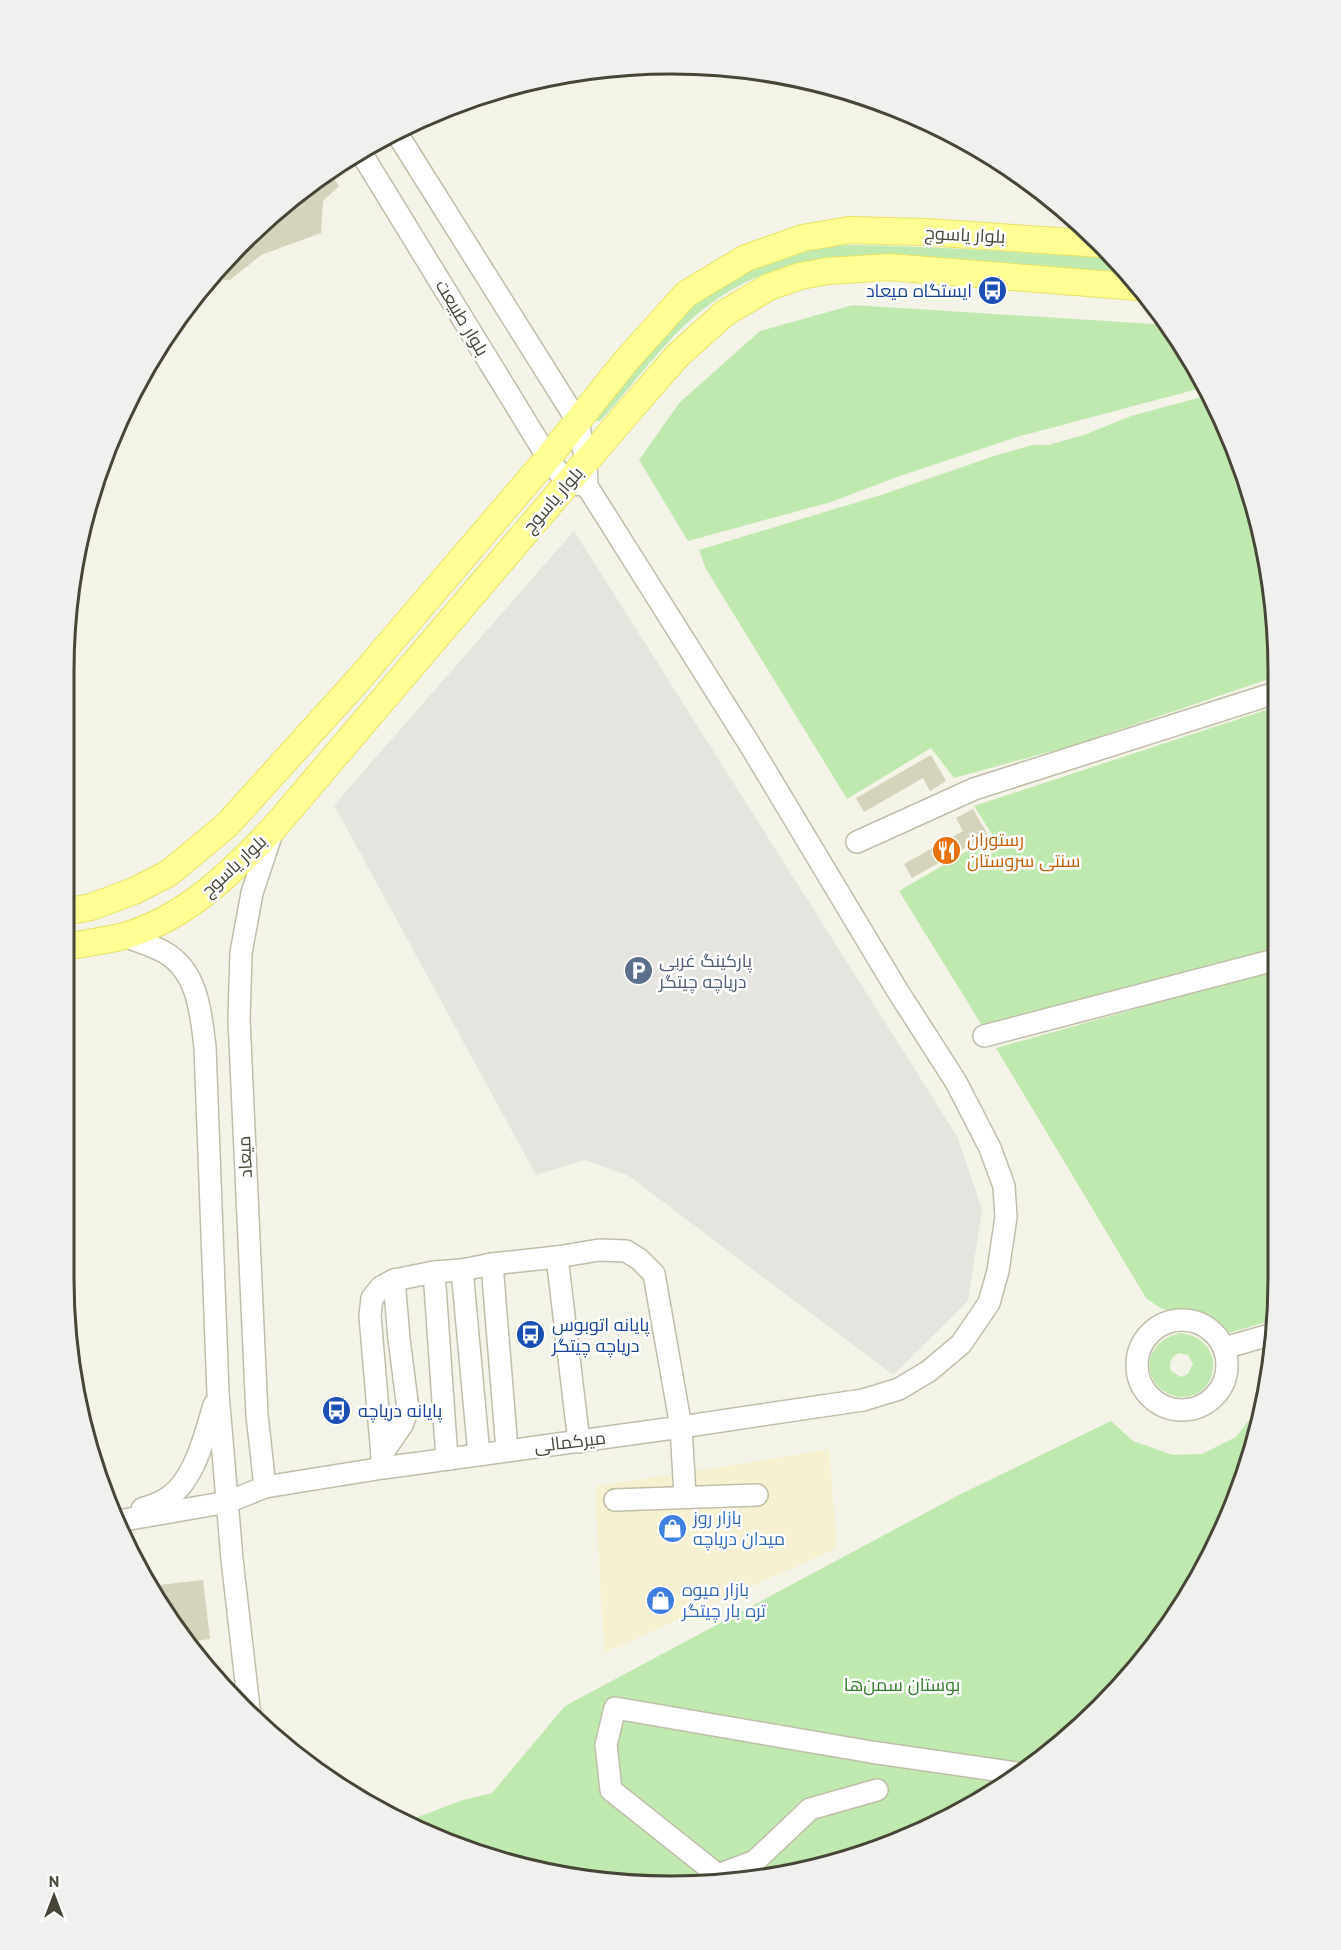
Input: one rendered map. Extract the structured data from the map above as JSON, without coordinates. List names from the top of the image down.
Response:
{
  "streets": {
    "main road": ["بلوار یاسوج"],
    "street": ["بلوار طبیعت", "میعاد", "میرکمالی"]
  },
  "crossings": [
    ["بلوار یاسوج", "بلوار طبیعت"],
    ["بلوار یاسوج", "میعاد"],
    ["بلوار طبیعت", "میرکمالی"],
    ["میعاد", "میرکمالی"]
  ],
  "parks": ["بوستان سمن‌ها"],
  "places": {
    "bus stop": ["ایستگاه میعاد", "پایانه اتوبوس دریاچه چیتگر", "پایانه دریاچه"],
    "restaurant": ["رستوران سنتی سروستان"],
    "parking": ["پارکینگ غربی دریاچه چیتگر"],
    "shop": ["بازار روز میدان دریاچه", "بازار میوه تره بار چیتگر"]
  },
  "north": "top"
}
